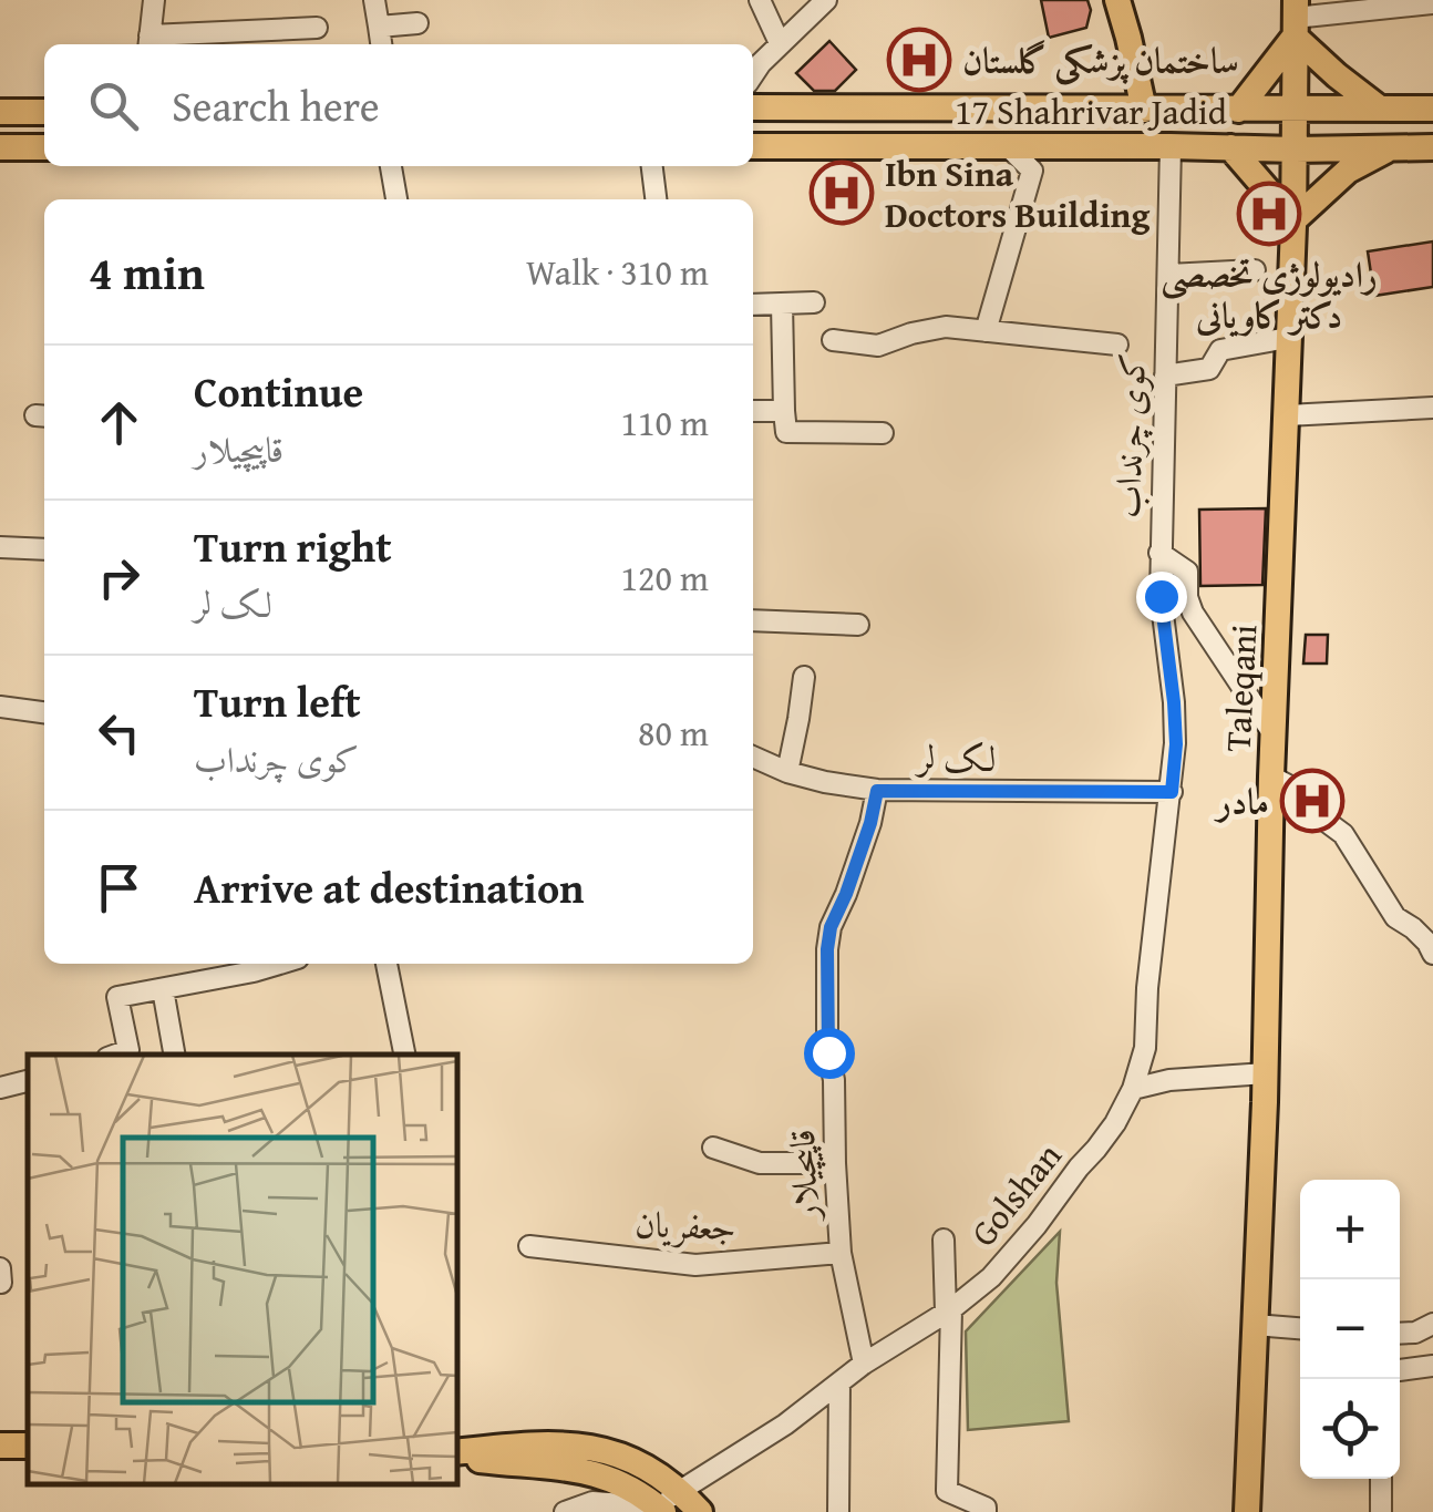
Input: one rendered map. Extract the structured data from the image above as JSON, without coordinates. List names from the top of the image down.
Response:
{
  "streets": {
    "main road": ["17 Shahrivar Jadid", "Taleqani"],
    "street": [
      "کوی چرنداب",
      "لک لر",
      "قاپیچیلار",
      "Golshan",
      "جعفریان"
    ]
  },
  "crossings": [
    ["17 Shahrivar Jadid", "کوی چرنداب"],
    ["17 Shahrivar Jadid", "Taleqani"],
    ["کوی چرنداب", "لک لر"],
    ["کوی چرنداب", "Golshan"],
    ["لک لر", "قاپیچیلار"],
    ["لک لر", "Golshan"],
    ["قاپیچیلار", "Golshan"],
    ["قاپیچیلار", "جعفریان"]
  ],
  "places": {
    "hospital": [
      "ساختمان پزشکی گلستان",
      "Ibn Sina Doctors Building",
      "رادیولوژی تخصصی دکتر کاویانی",
      "مادر"
    ]
  },
  "page": {
    "search": "Search here",
    "heading": ["4 min", "Walk · 310 m"],
    "list": [
      ["Continue", "قاپیچیلار", "110 m"],
      ["Turn right", "لک لر", "120 m"],
      ["Turn left", "کوی چرنداب", "80 m"],
      "Arrive at destination"
    ],
    "map_buttons": ["+", "−"]
  }
}
